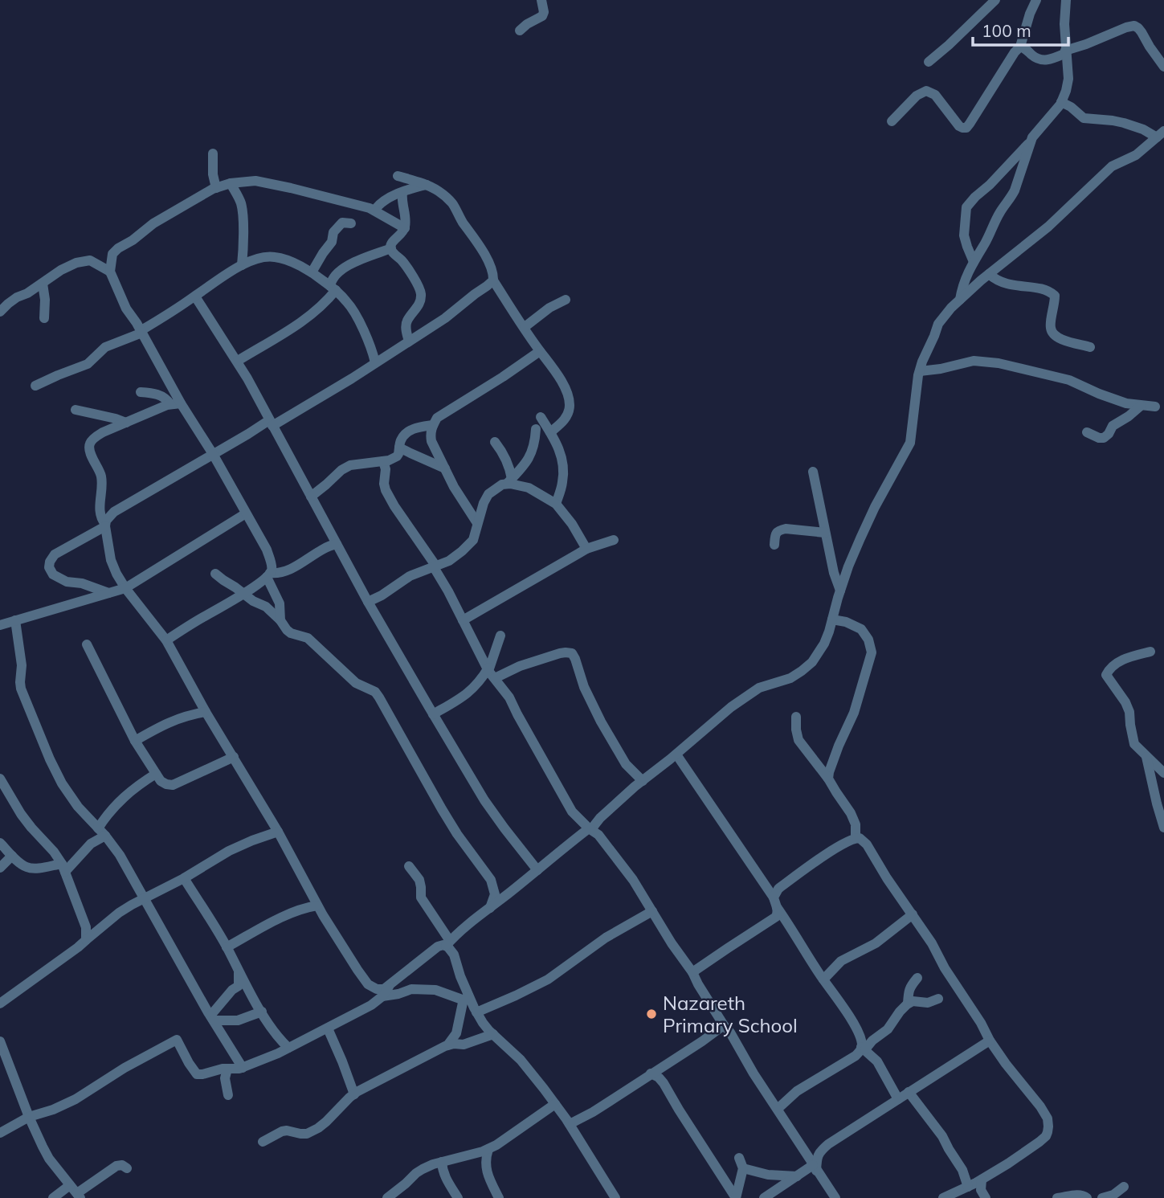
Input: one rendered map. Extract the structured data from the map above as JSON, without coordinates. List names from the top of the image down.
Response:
{
  "places": ["Nazareth Primary School"],
  "scale_bar": "100 m"
}
